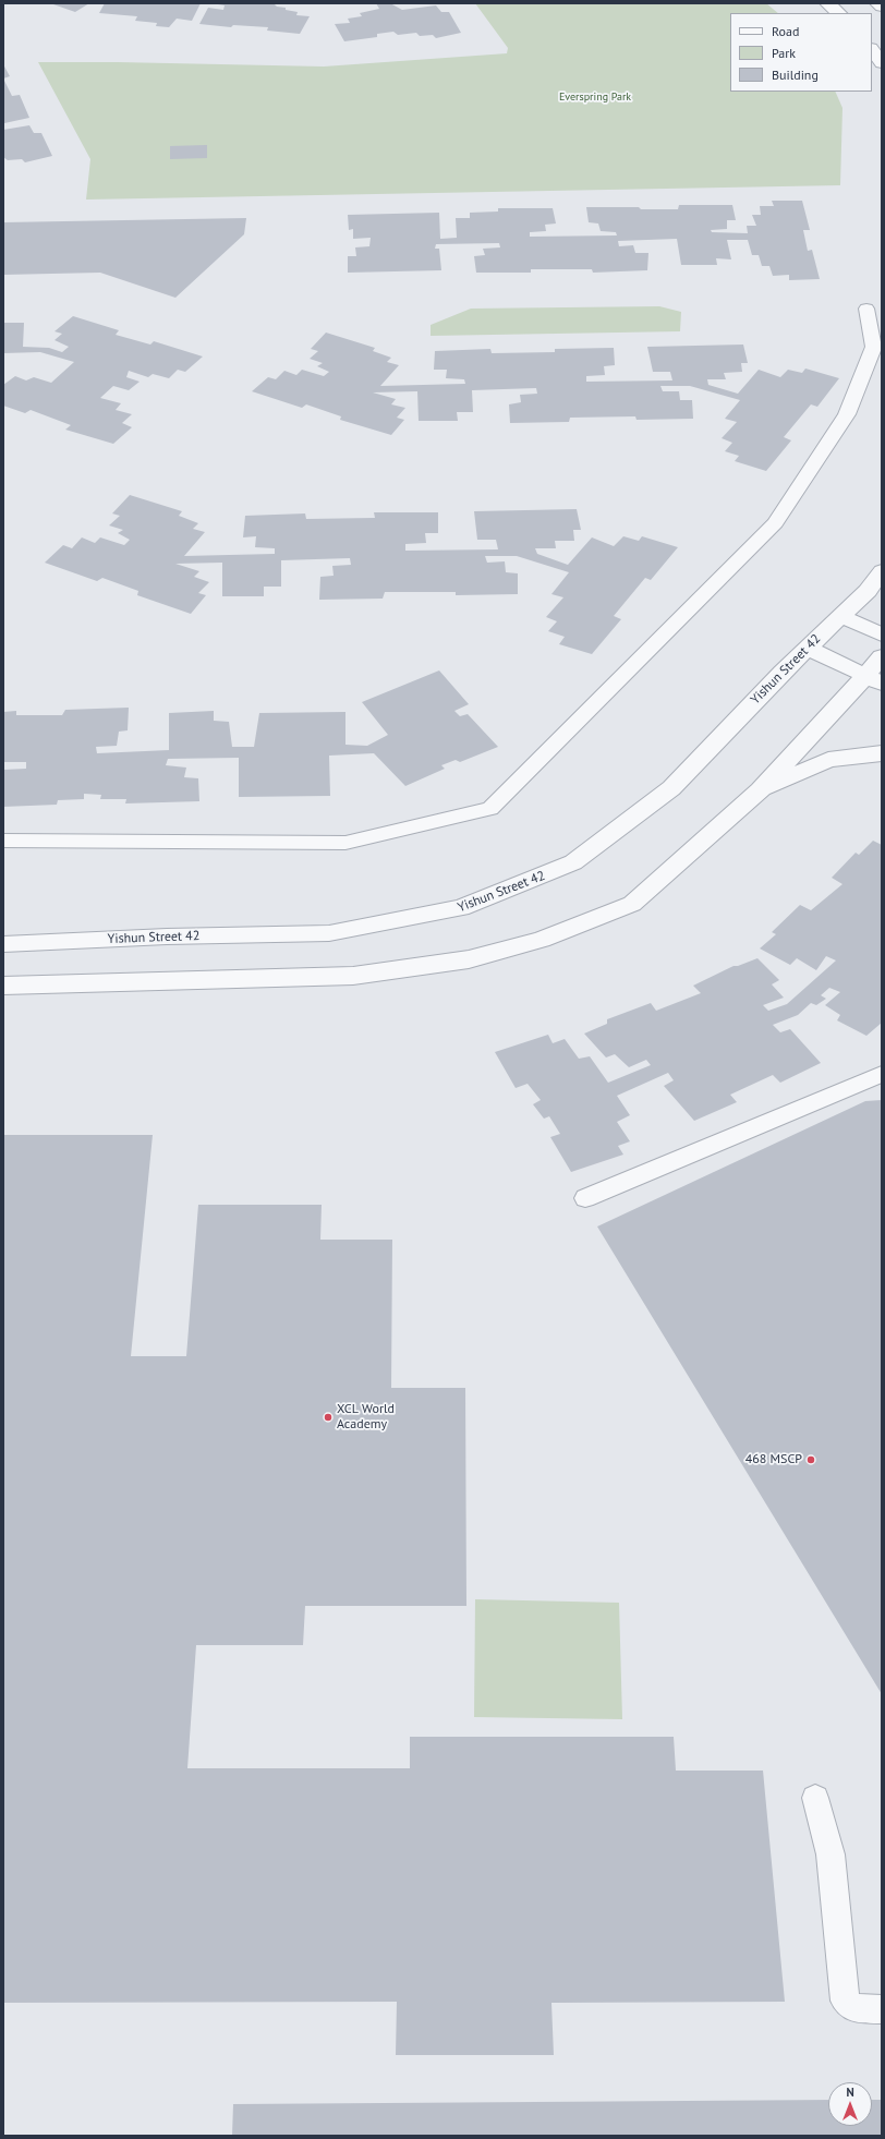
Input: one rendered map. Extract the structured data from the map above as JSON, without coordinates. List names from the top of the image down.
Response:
{
  "streets": {
    "street": ["Yishun Street 42"]
  },
  "parks": ["Everspring Park"],
  "places": ["XCL World Academy", "468 MSCP"],
  "legend": ["Road", "Park", "Building"],
  "north": "top"
}
